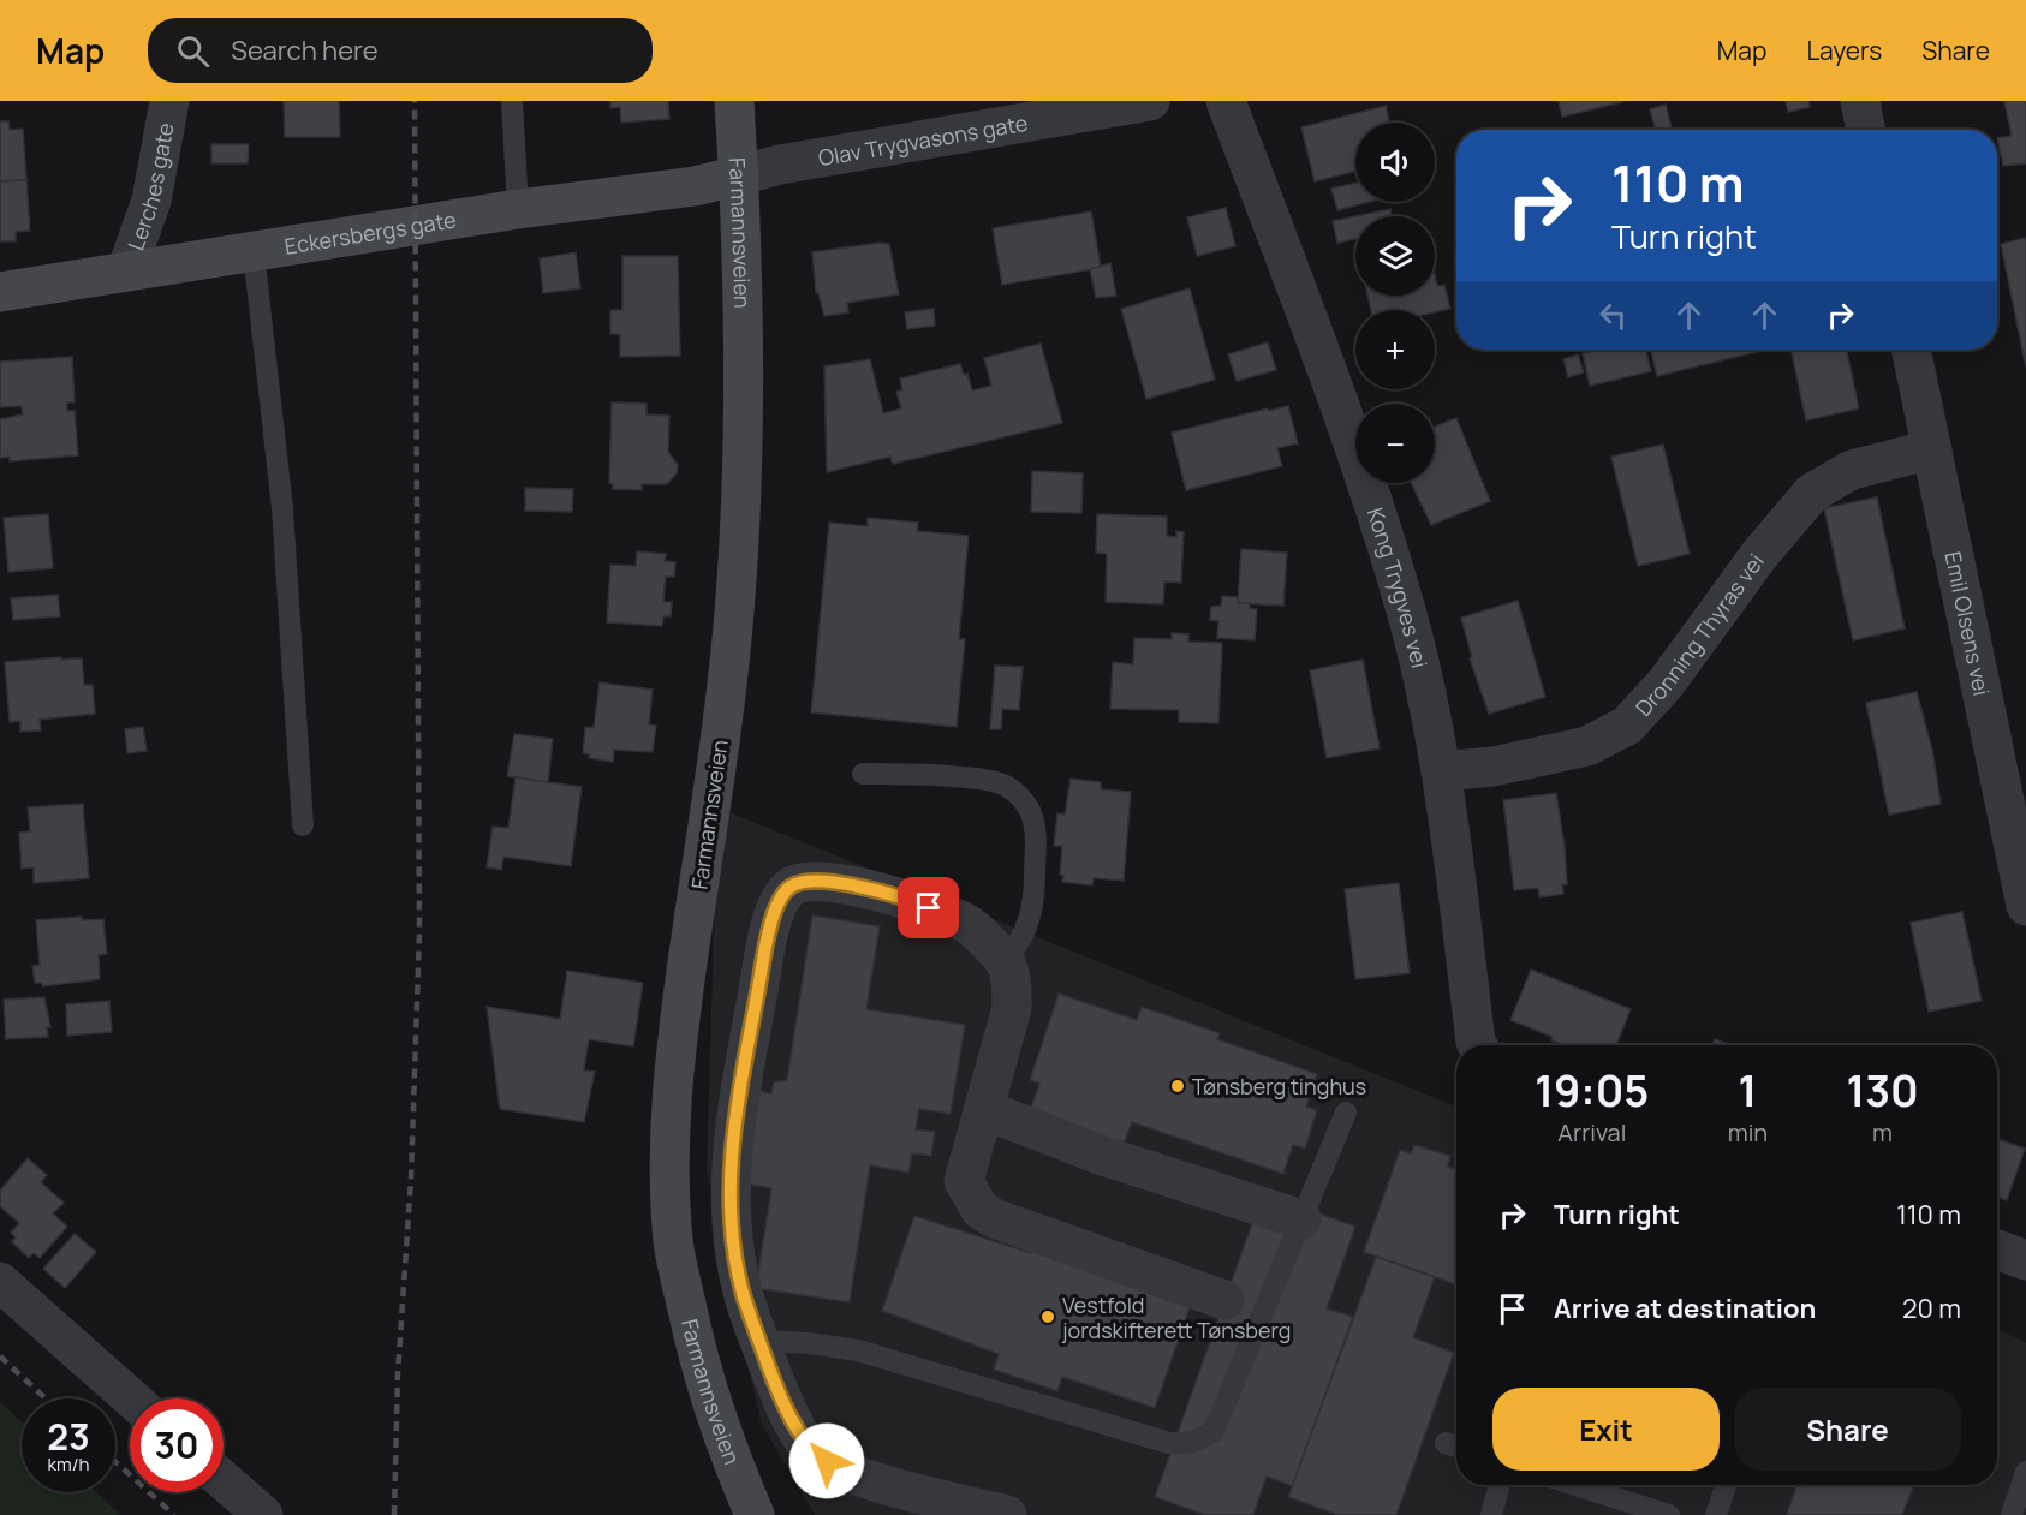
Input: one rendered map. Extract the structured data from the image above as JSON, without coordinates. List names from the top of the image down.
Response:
{
  "streets": {
    "main road": ["Eckersbergs gate", "Farmannsveien"],
    "street": [
      "Olav Trygvasons gate",
      "Lerches gate",
      "Kong Trygves vei",
      "Emil Olsens vei",
      "Dronning Thyras vei"
    ]
  },
  "crossings": [
    ["Olav Trygvasons gate", "Eckersbergs gate"],
    ["Olav Trygvasons gate", "Farmannsveien"],
    ["Lerches gate", "Eckersbergs gate"],
    ["Eckersbergs gate", "Farmannsveien"],
    ["Kong Trygves vei", "Dronning Thyras vei"],
    ["Emil Olsens vei", "Dronning Thyras vei"]
  ],
  "places": ["Tønsberg tinghus", "Vestfold jordskifterett Tønsberg"],
  "page": {
    "header": "Map",
    "search": "Search here",
    "nav": ["Map", "Layers", "Share"],
    "map_buttons": ["+", "−"],
    "turn": ["110 m", "Turn right"],
    "eta": [
      "19:05",
      "Arrival",
      "1",
      "min",
      "130",
      "m"
    ],
    "list": [
      {
        "name": "Turn right",
        "value": "110 m"
      },
      {
        "name": "Arrive at destination",
        "value": "20 m"
      }
    ],
    "buttons": ["Exit", "Share"],
    "speed": "23 km/h",
    "limit": "30"
  }
}
